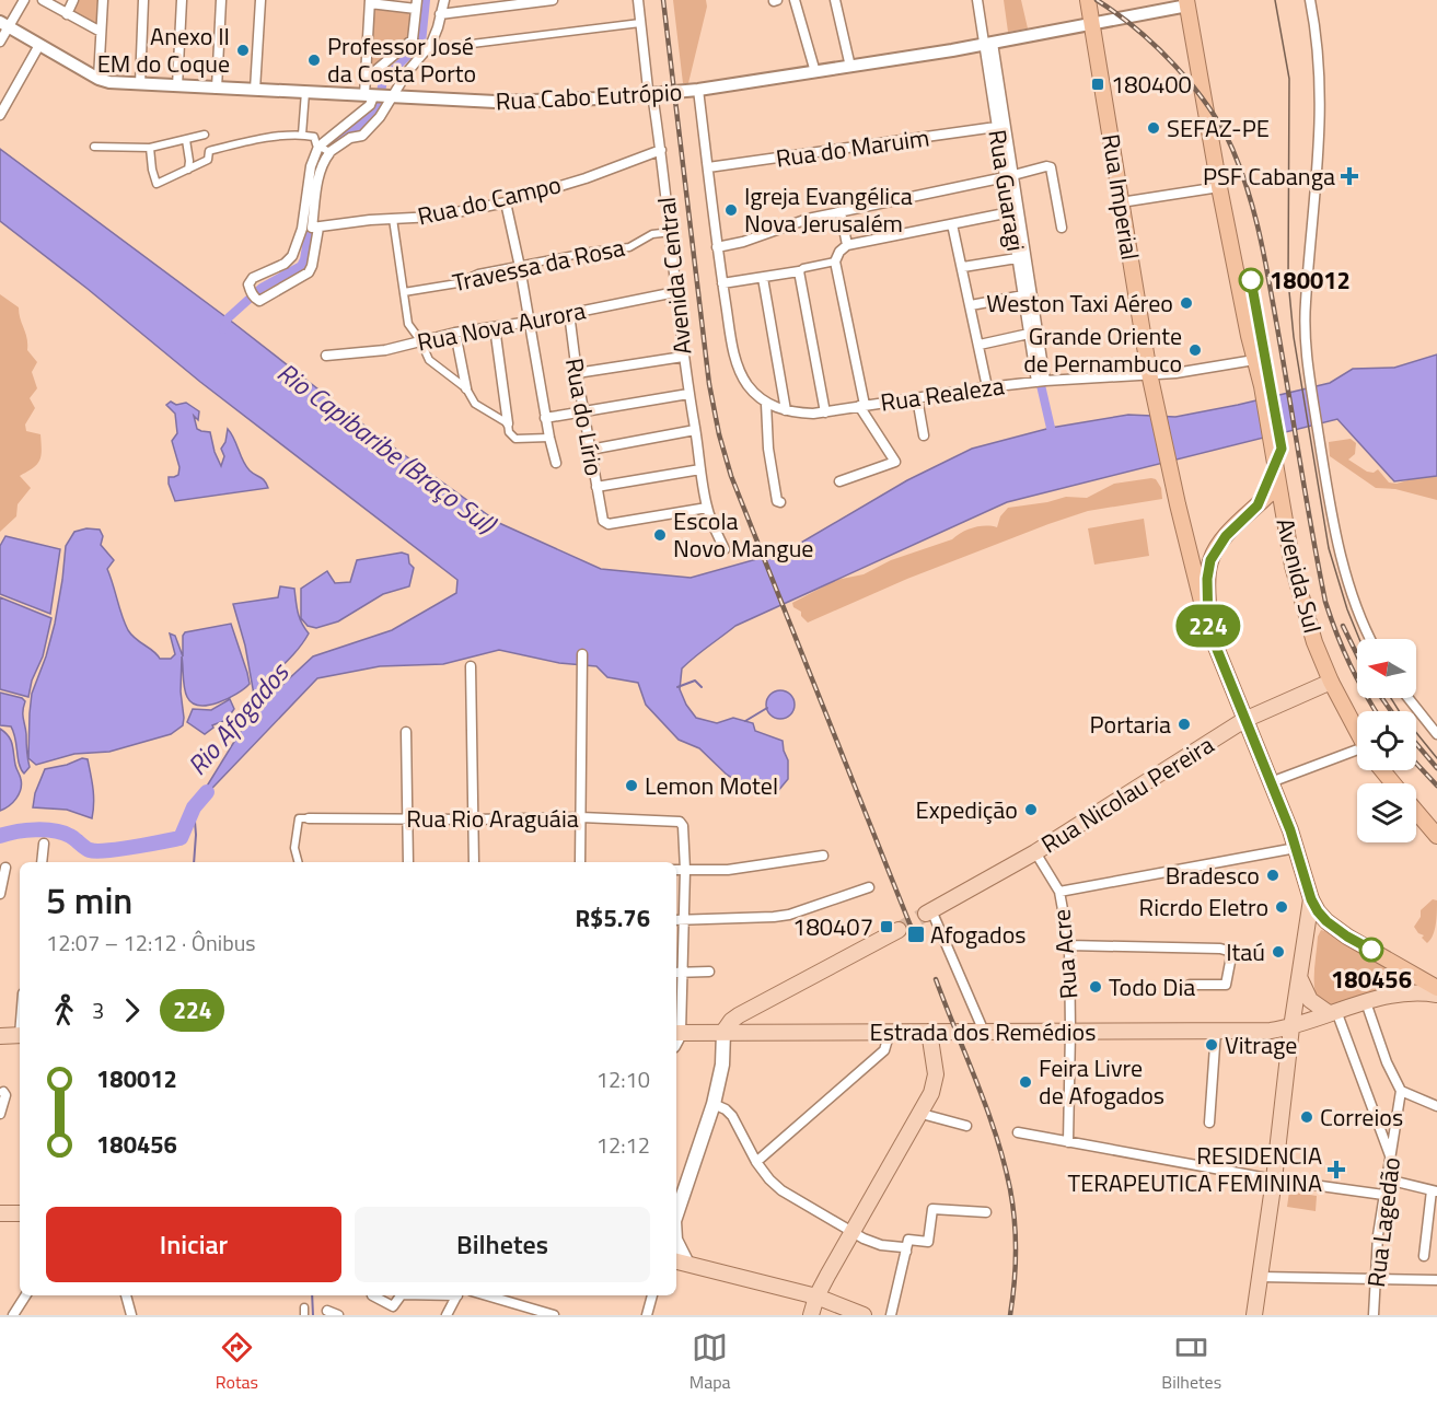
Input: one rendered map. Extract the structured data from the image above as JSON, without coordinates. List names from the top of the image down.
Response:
{
  "streets": {
    "highway": ["Rua Imperial", "Avenida Sul"],
    "main road": ["Rua Nicolau Pereira", "Estrada dos Remédios"],
    "street": [
      "Rua Cabo Eutrópio",
      "Rua do Maruim",
      "Rua Guaragi",
      "Rua do Campo",
      "Travessa da Rosa",
      "Avenida Central",
      "Rua Nova Aurora",
      "Rua Realeza",
      "Rua do Lírio",
      "Rua Rio Araguáia",
      "Rua Acre",
      "Rua Lagedão"
    ]
  },
  "crossings": [
    ["Rua Cabo Eutrópio", "Rua Guaragi"],
    ["Rua Cabo Eutrópio", "Rua Imperial"],
    ["Rua Cabo Eutrópio", "Avenida Central"],
    ["Rua Cabo Eutrópio", "Avenida Sul"],
    ["Rua do Maruim", "Rua Guaragi"],
    ["Rua do Maruim", "Avenida Central"],
    ["Rua Guaragi", "Rua Realeza"],
    ["Rua Imperial", "Rua Realeza"],
    ["Rua do Campo", "Avenida Central"],
    ["Travessa da Rosa", "Avenida Central"],
    ["Avenida Central", "Rua Nova Aurora"],
    ["Avenida Central", "Rua Realeza"],
    ["Avenida Central", "Rua do Lírio"],
    ["Rua Nova Aurora", "Rua do Lírio"],
    ["Rua Realeza", "Avenida Sul"],
    ["Avenida Sul", "Rua Nicolau Pereira"],
    ["Rua Nicolau Pereira", "Rua Acre"],
    ["Rua Acre", "Estrada dos Remédios"]
  ],
  "water": ["Rio Capibaribe (Braço Sul)", "Rio Afogados"],
  "places": {
    "other": [
      "Anexo II EM do Coque",
      "Professor José da Costa Porto",
      "SEFAZ-PE",
      "Igreja Evangélica Nova Jerusalém",
      "180012",
      "Weston Taxi Aéreo",
      "Grande Oriente de Pernambuco",
      "Escola Novo Mangue",
      "Portaria",
      "Lemon Motel",
      "Expedição",
      "Bradesco",
      "Ricrdo Eletro",
      "180456",
      "Itaú",
      "Todo Dia",
      "Vitrage",
      "Feira Livre de Afogados",
      "Correios"
    ],
    "transit": ["180400", "180407", "Afogados"],
    "health": ["PSF Cabanga", "RESIDENCIA TERAPEUTICA FEMININA"]
  },
  "lines": ["bus line 224"],
  "north": "left",
  "page": {
    "on_map": "224",
    "heading": ["5 min", "12:07 – 12:12 · Ônibus", "R$5.76"],
    "legs": ["3", "224"],
    "list": [
      {
        "name": "180012",
        "value": "12:10"
      },
      {
        "name": "180456",
        "value": "12:12"
      }
    ],
    "buttons": ["Iniciar", "Bilhetes"],
    "tabs": ["Rotas", "Mapa", "Bilhetes"]
  }
}
